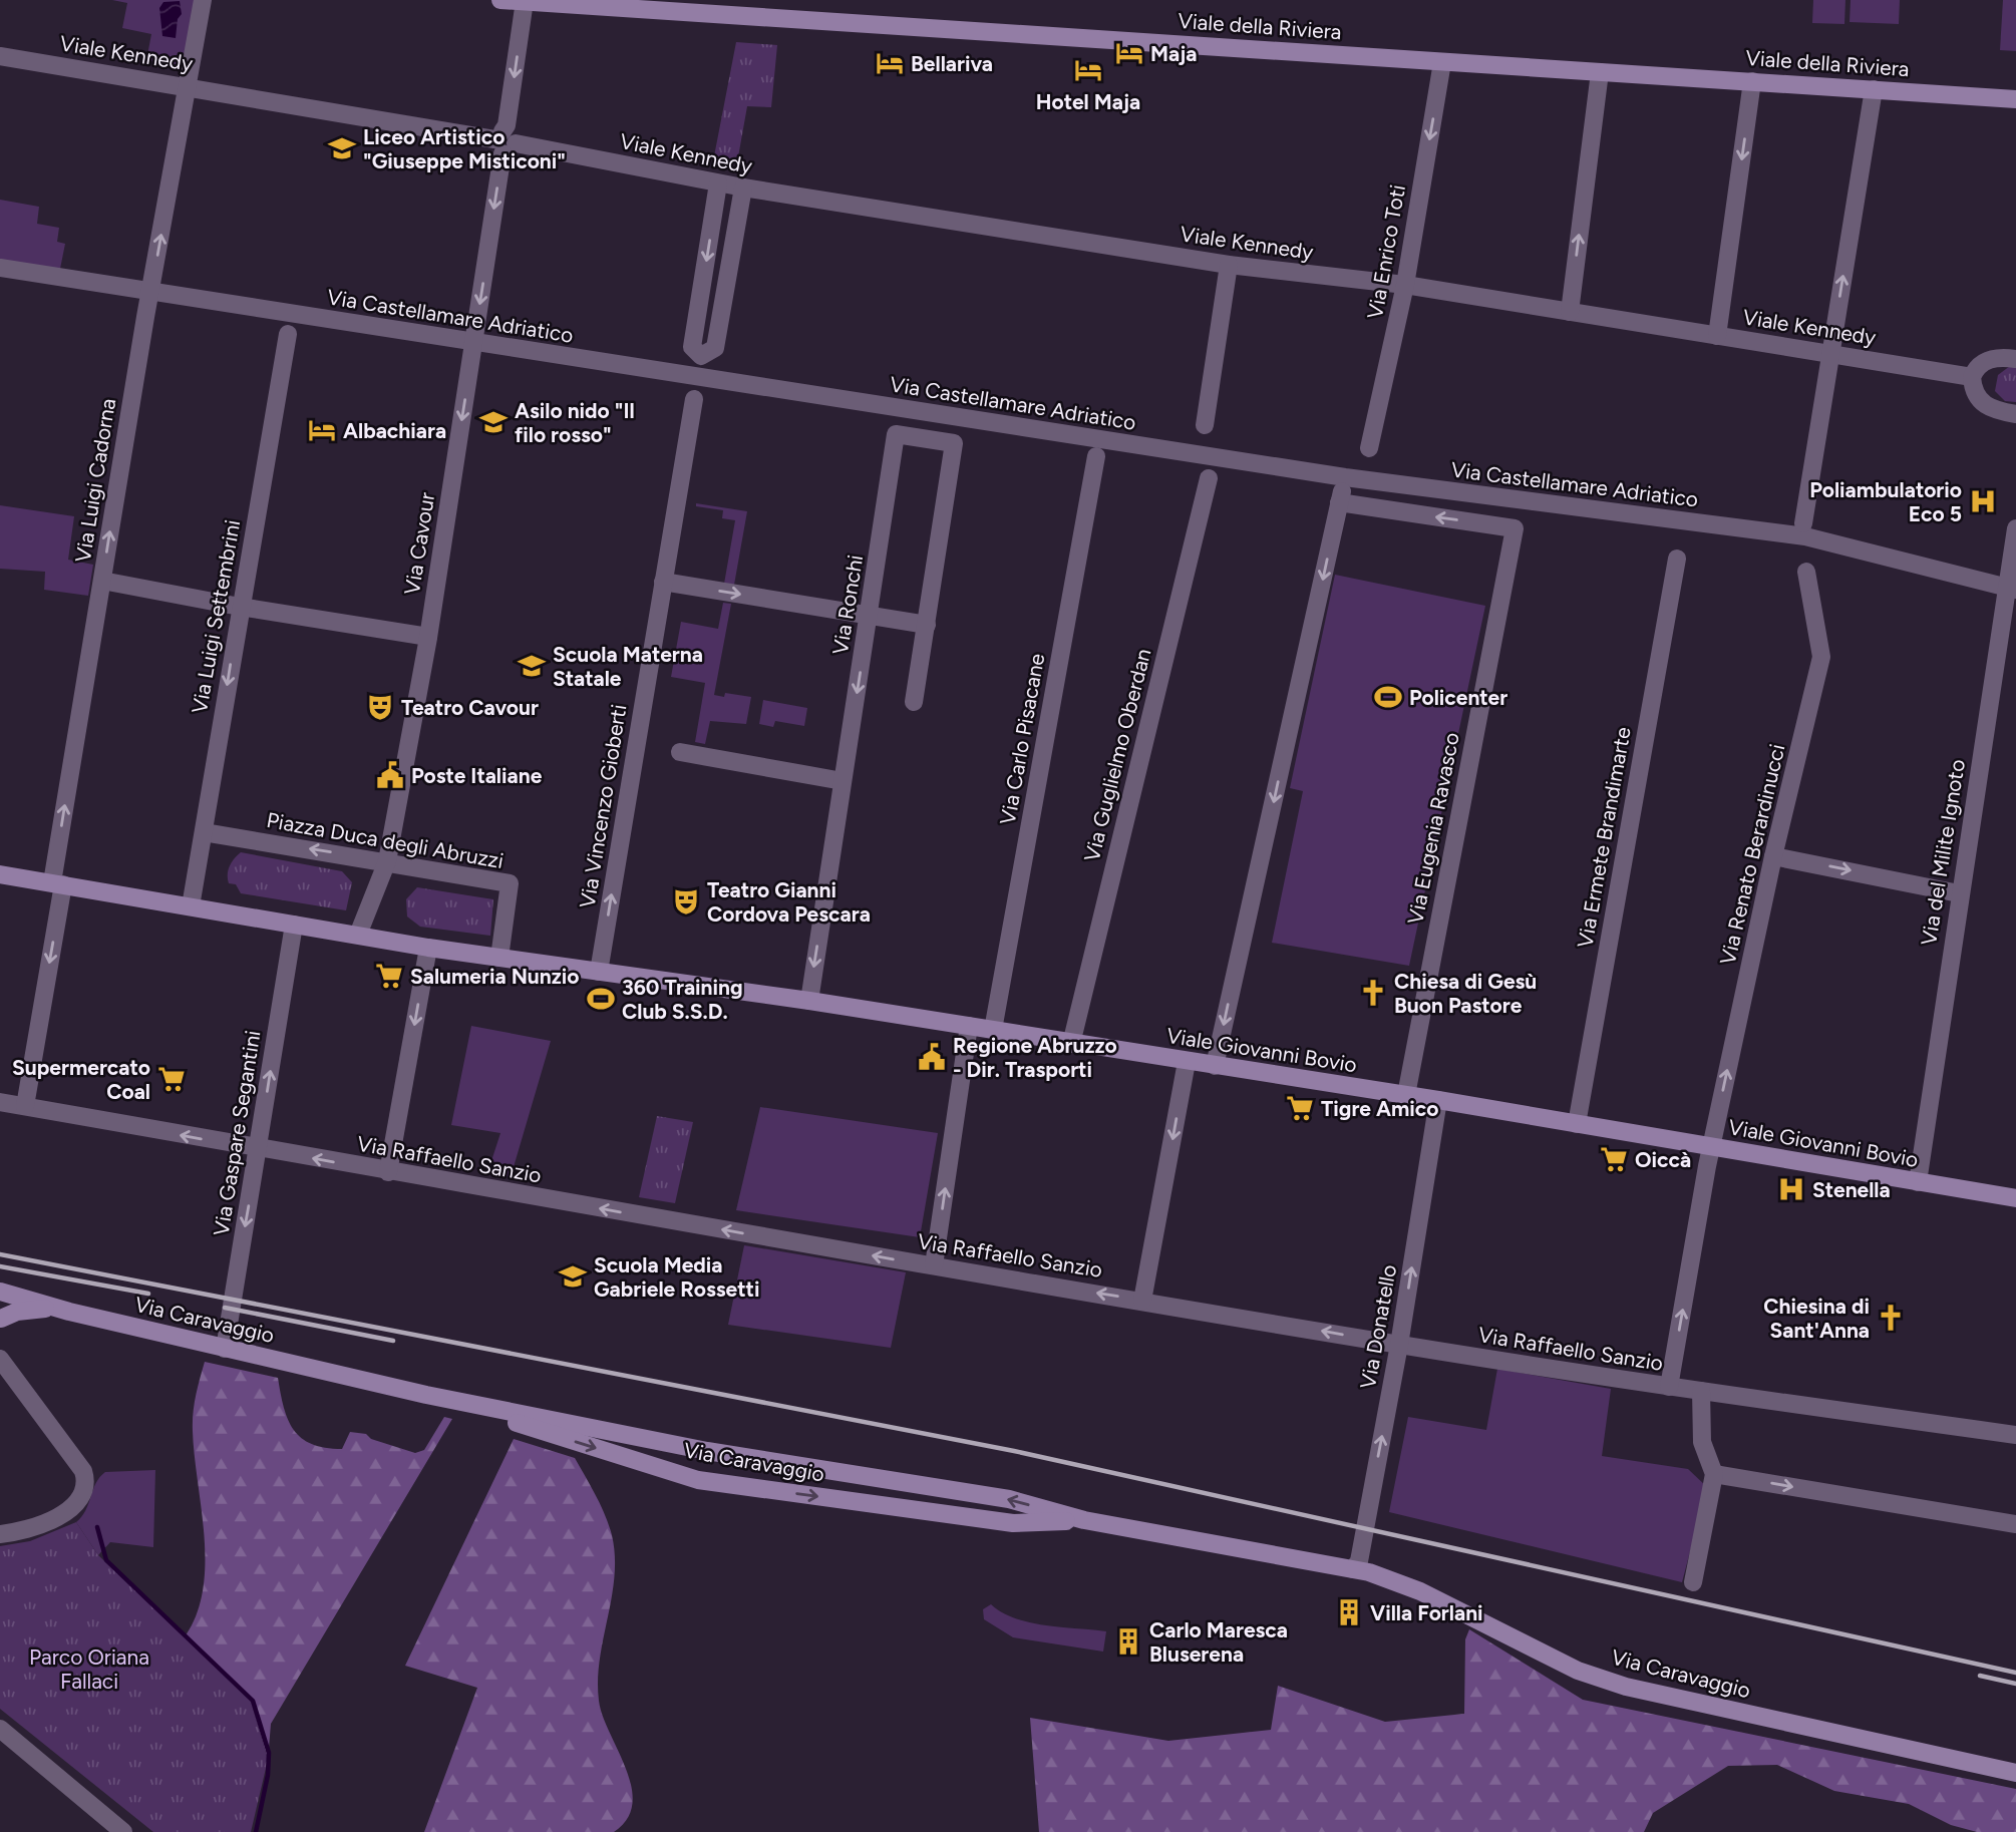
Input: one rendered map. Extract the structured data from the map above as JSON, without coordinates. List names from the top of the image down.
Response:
{
  "streets": {
    "street": [
      "Viale della Riviera",
      "Viale Kennedy",
      "Via Enrico Toti",
      "Via Castellamare Adriatico",
      "Via Luigi Cadorna",
      "Via Cavour",
      "Via Ronchi",
      "Via Luigi Settembrini",
      "Via Carlo Pisacane",
      "Via Guglielmo Oberdan",
      "Via Vincenzo Gioberti",
      "Via Eugenia Ravasco",
      "Via Ermete Brandimarte",
      "Piazza Duca degli Abruzzi",
      "Via del Milite Ignoto",
      "Via Renato Berardinucci",
      "Viale Giovanni Bovio",
      "Via Gaspare Segantini",
      "Via Raffaello Sanzio",
      "Via Caravaggio",
      "Via Donatello"
    ]
  },
  "crossings": [
    ["Viale della Riviera", "Via Enrico Toti"],
    ["Viale della Riviera", "Via Cavour"],
    ["Viale Kennedy", "Via Enrico Toti"],
    ["Viale Kennedy", "Via Luigi Cadorna"],
    ["Viale Kennedy", "Via Cavour"],
    ["Via Castellamare Adriatico", "Via Luigi Cadorna"],
    ["Via Castellamare Adriatico", "Via Cavour"],
    ["Via Castellamare Adriatico", "Via del Milite Ignoto"],
    ["Via Luigi Cadorna", "Via Raffaello Sanzio"],
    ["Via Cavour", "Piazza Duca degli Abruzzi"],
    ["Via Ronchi", "Viale Giovanni Bovio"],
    ["Via Luigi Settembrini", "Piazza Duca degli Abruzzi"],
    ["Via Carlo Pisacane", "Viale Giovanni Bovio"],
    ["Via Guglielmo Oberdan", "Viale Giovanni Bovio"],
    ["Via Vincenzo Gioberti", "Viale Giovanni Bovio"],
    ["Via Eugenia Ravasco", "Viale Giovanni Bovio"],
    ["Via Ermete Brandimarte", "Viale Giovanni Bovio"],
    ["Piazza Duca degli Abruzzi", "Viale Giovanni Bovio"],
    ["Via del Milite Ignoto", "Viale Giovanni Bovio"],
    ["Via Renato Berardinucci", "Viale Giovanni Bovio"],
    ["Via Renato Berardinucci", "Via Raffaello Sanzio"],
    ["Viale Giovanni Bovio", "Via Donatello"],
    ["Via Gaspare Segantini", "Via Raffaello Sanzio"],
    ["Via Gaspare Segantini", "Via Caravaggio"],
    ["Via Raffaello Sanzio", "Via Donatello"],
    ["Via Caravaggio", "Via Donatello"]
  ],
  "one_way": [
    "Via Enrico Toti",
    "Via Cavour",
    "Via Ronchi",
    "Via Luigi Settembrini",
    "Via Vincenzo Gioberti",
    "Via Renato Berardinucci",
    "Via Raffaello Sanzio",
    "Via Donatello"
  ],
  "parks": ["Parco Oriana Fallaci"],
  "places": {
    "hotel": [
      "Maja",
      "Bellariva",
      "Hotel Maja",
      "Albachiara"
    ],
    "school or university": [
      "Liceo Artistico \"Giuseppe Misticoni\"",
      "Asilo nido \"Il filo rosso\"",
      "Scuola Materna Statale",
      "Scuola Media Gabriele Rossetti"
    ],
    "hospital": ["Poliambulatorio Eco 5", "Stenella"],
    "sports": ["Policenter", "360 Training Club S.S.D."],
    "theatre": ["Teatro Cavour", "Teatro Gianni Cordova Pescara"],
    "public building": ["Poste Italiane", "Regione Abruzzo - Dir. Trasporti"],
    "supermarket": [
      "Salumeria Nunzio",
      "Supermercato Coal",
      "Tigre Amico",
      "Oiccà"
    ],
    "church": ["Chiesa di Gesù Buon Pastore", "Chiesina di Sant'Anna"],
    "building": ["Villa Forlani", "Carlo Maresca Bluserena"]
  }
}
